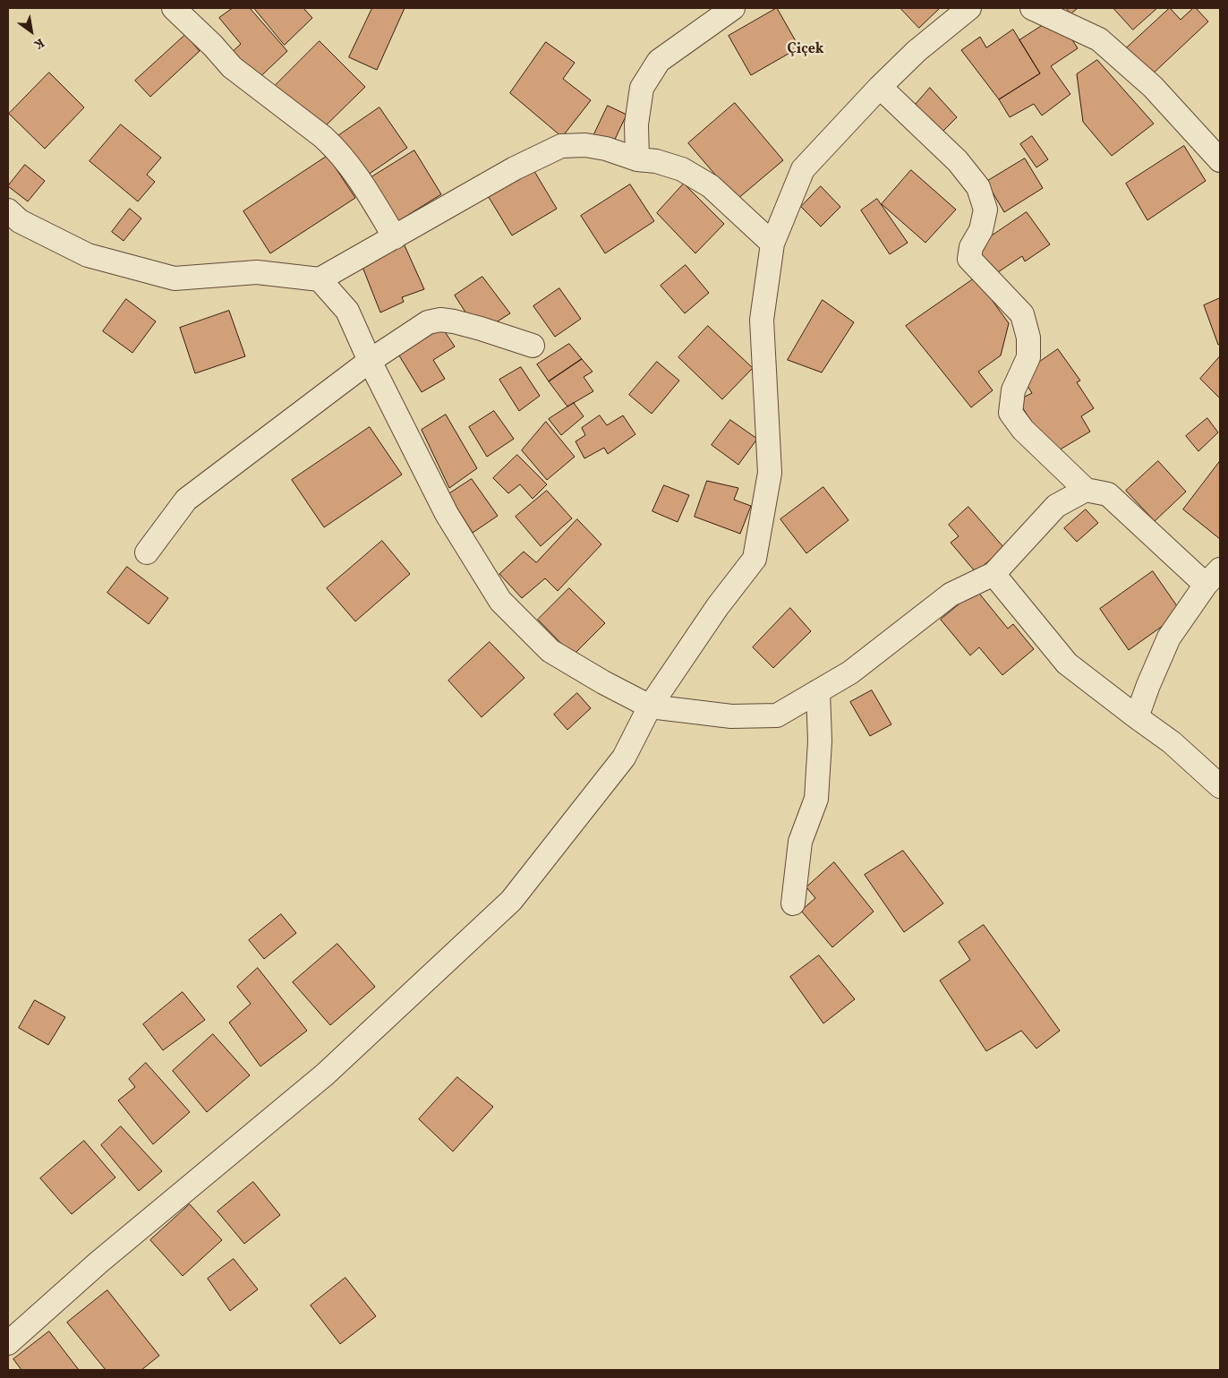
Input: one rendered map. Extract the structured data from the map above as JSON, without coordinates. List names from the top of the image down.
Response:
{
  "districts": ["Çiçek"],
  "north": "bottom right"
}
